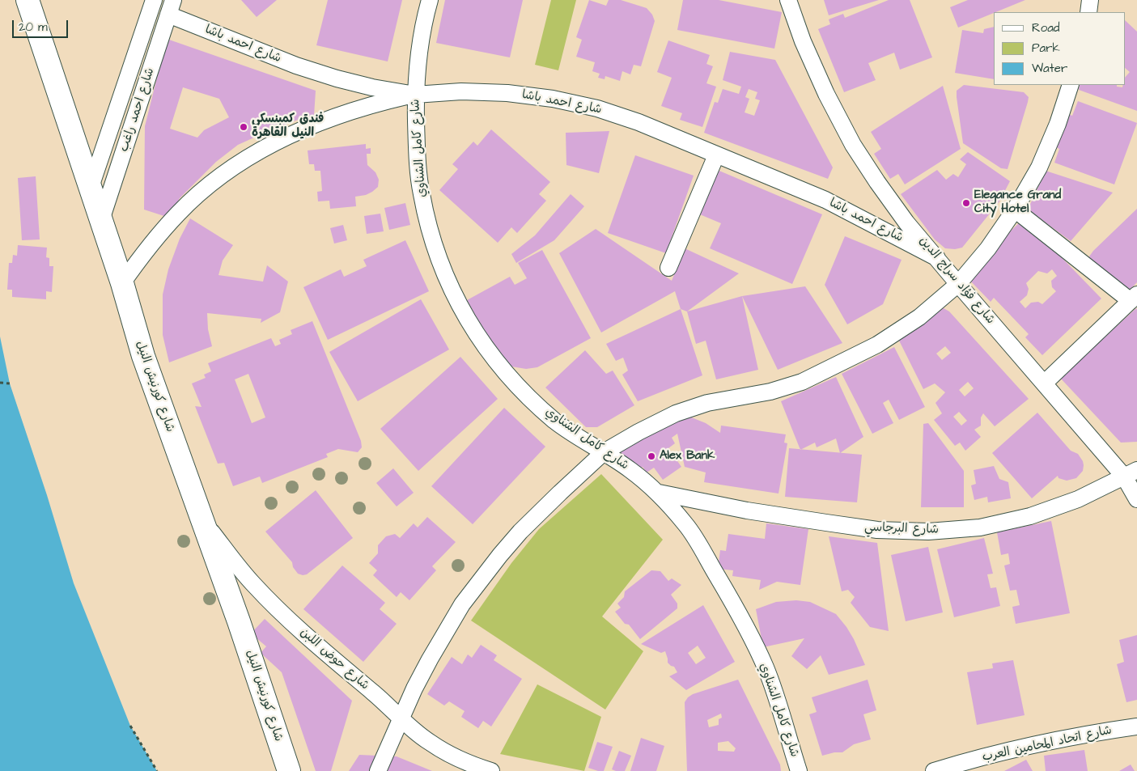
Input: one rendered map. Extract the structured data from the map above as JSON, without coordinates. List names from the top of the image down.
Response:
{
  "streets": {
    "highway": ["شارع كورنيش النيل"],
    "street": [
      "شارع احمد باشا",
      "شارع احمد راغب",
      "شارع كامل الشناوي",
      "شارع فؤاد سراج الدين",
      "شارع البرجاسي",
      "شارع حوض اللبن",
      "شارع اتحاد المحامين العرب"
    ]
  },
  "crossings": [
    ["شارع احمد باشا", "شارع احمد راغب"],
    ["شارع احمد باشا", "شارع كامل الشناوي"],
    ["شارع احمد باشا", "شارع فؤاد سراج الدين"],
    ["شارع احمد راغب", "شارع كورنيش النيل"],
    ["شارع كامل الشناوي", "شارع البرجاسي"],
    ["شارع فؤاد سراج الدين", "شارع البرجاسي"],
    ["شارع كورنيش النيل", "شارع حوض اللبن"]
  ],
  "places": ["فندق كمبنسكي النيل القاهرة", "Elegance Grand City Hotel", "Alex Bank"],
  "legend": ["Road", "Park", "Water"],
  "scale_bar": "20 m"
}
